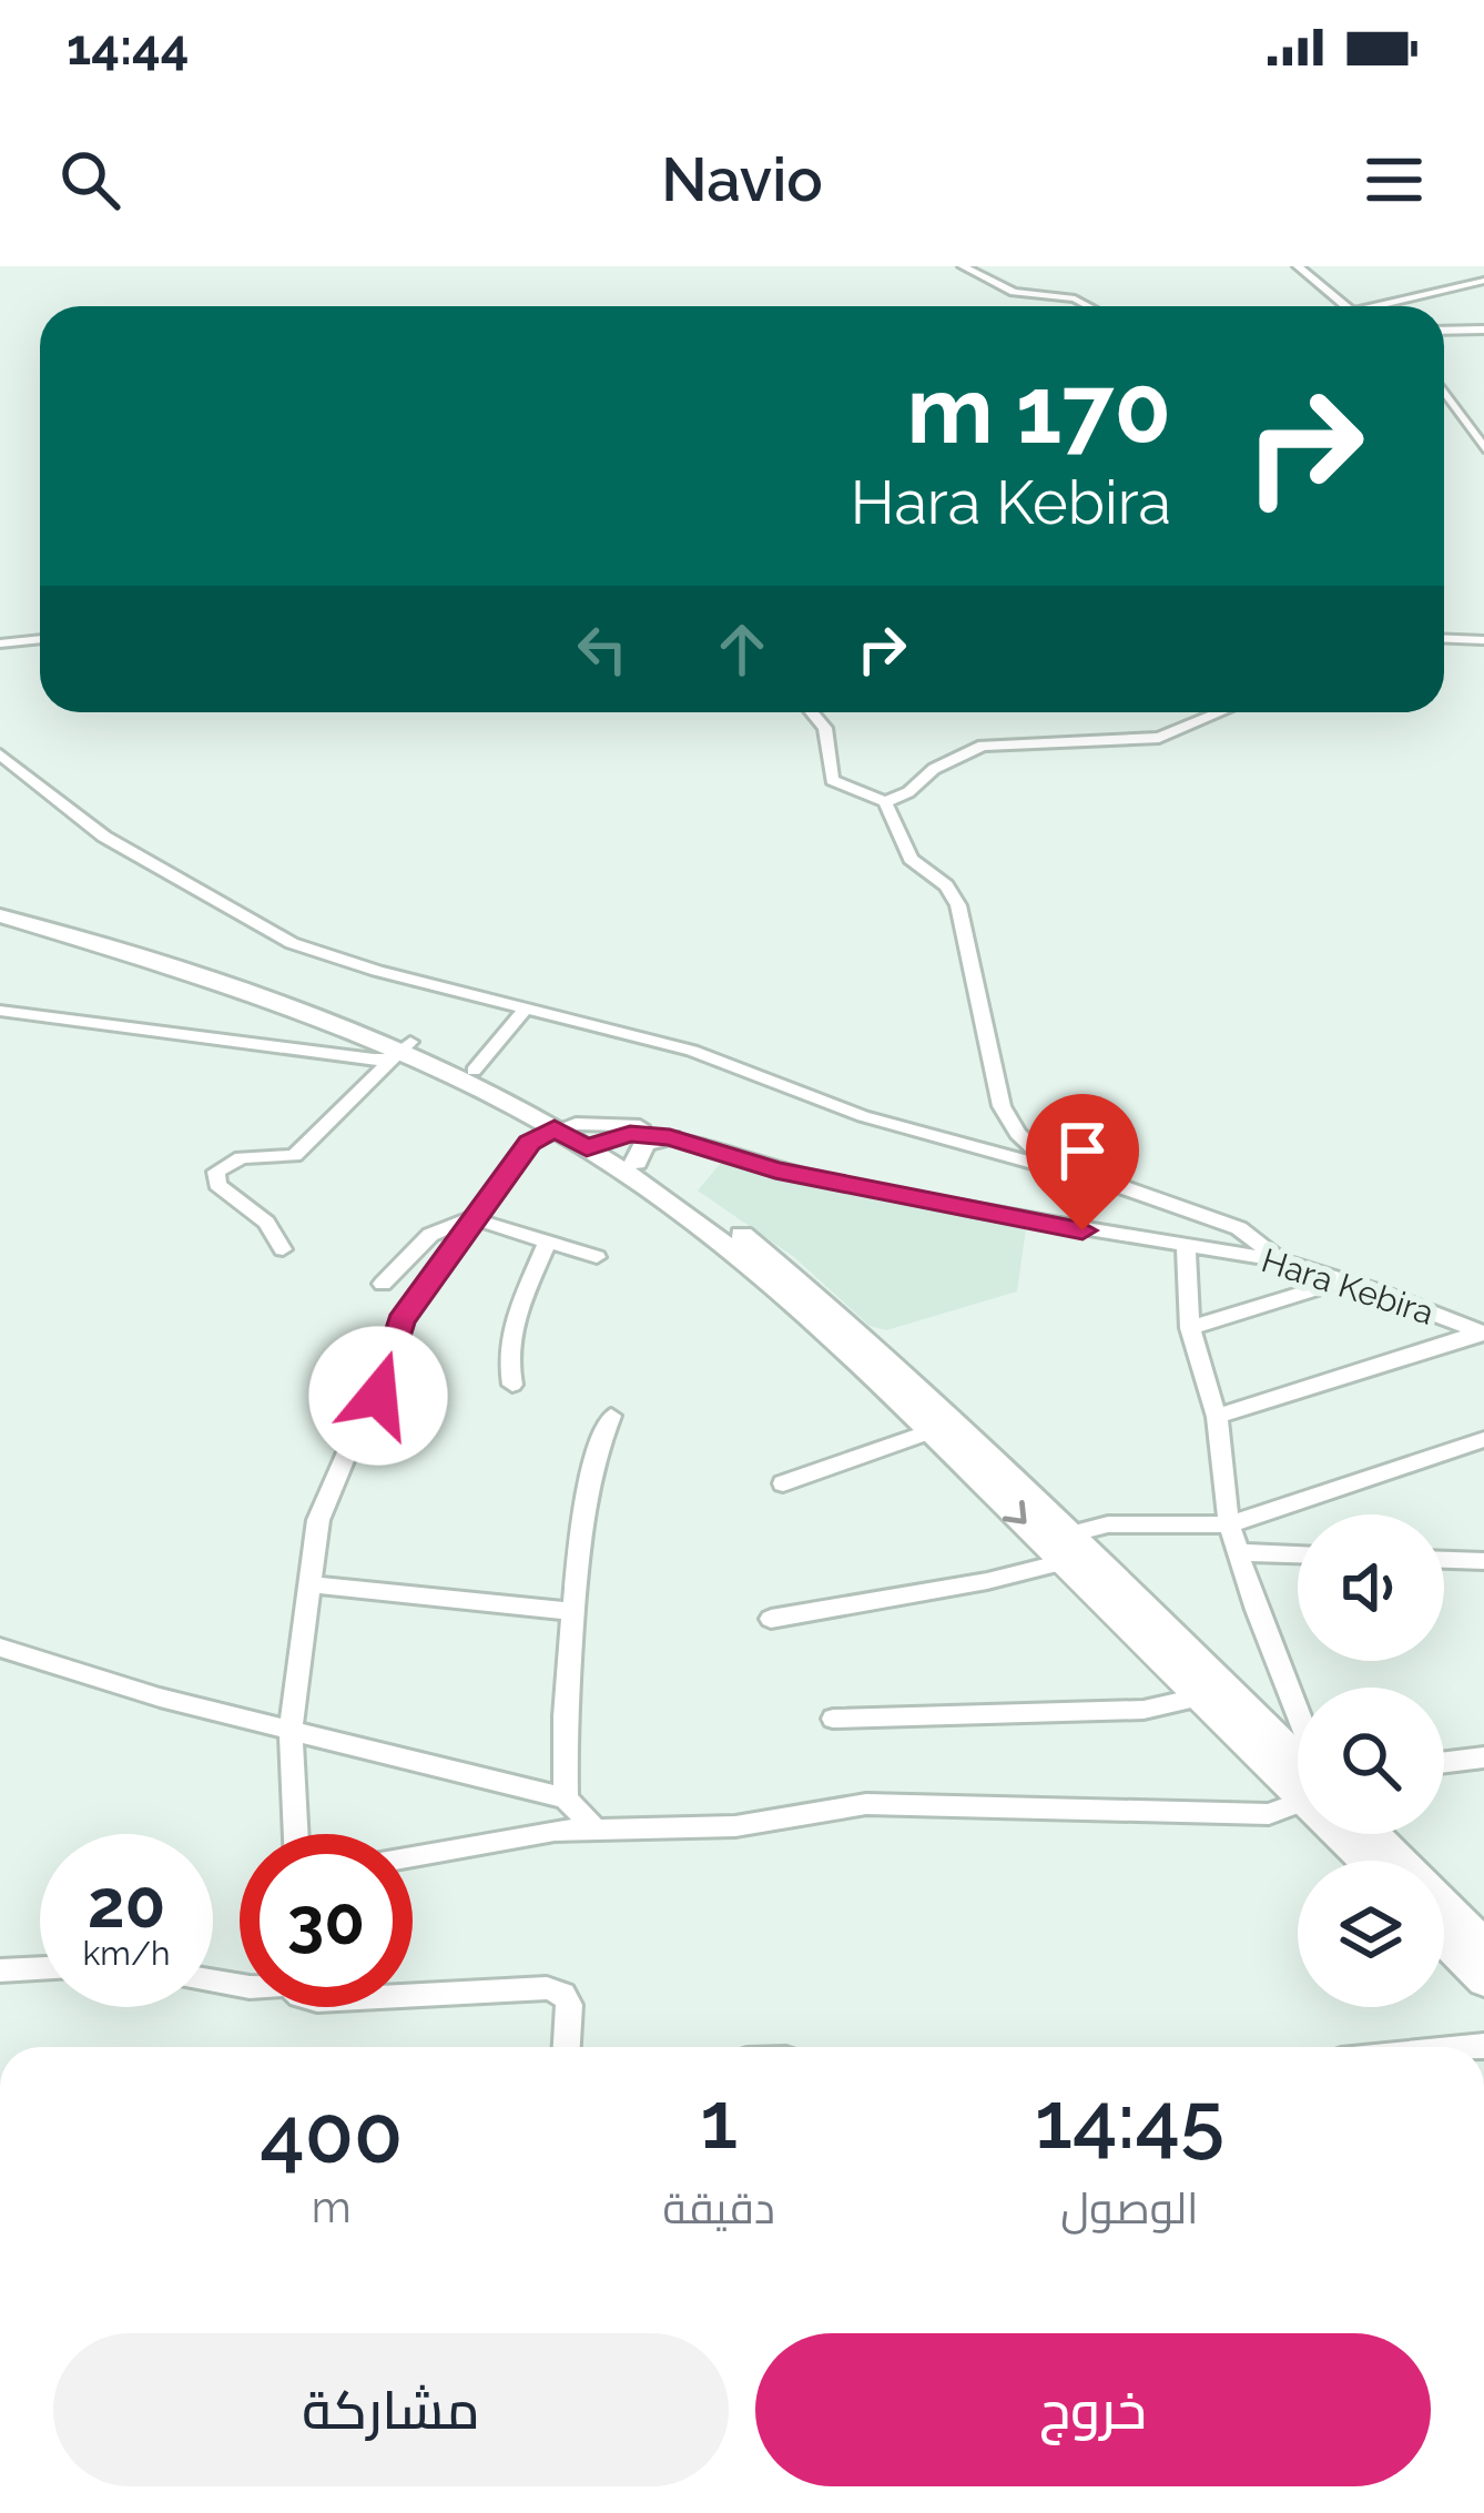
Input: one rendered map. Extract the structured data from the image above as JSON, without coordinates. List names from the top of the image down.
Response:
{
  "streets": {
    "street": ["Hara Kebira"]
  },
  "page": {
    "status": "14:44",
    "header": "Navio",
    "turn": ["170 m", "Hara Kebira"],
    "speed": "20 km/h",
    "limit": "30",
    "eta": [
      "14:45",
      "الوصول",
      "1",
      "دقيقة",
      "400",
      "m"
    ],
    "buttons": ["خروج", "مشاركة"]
  }
}
